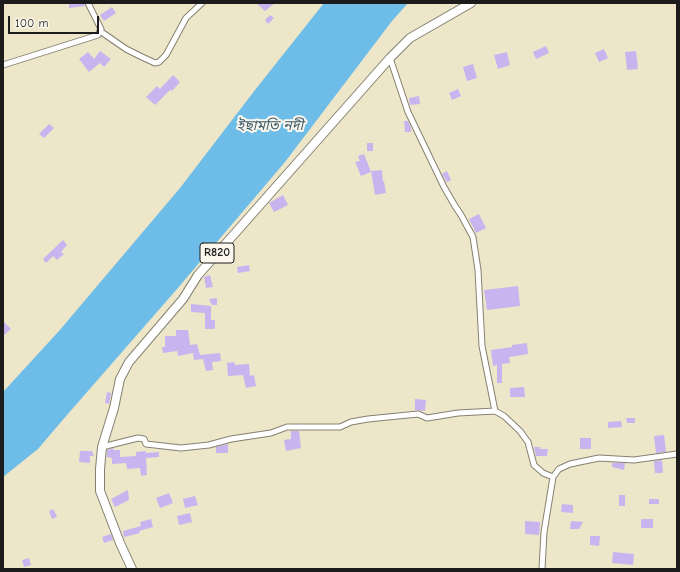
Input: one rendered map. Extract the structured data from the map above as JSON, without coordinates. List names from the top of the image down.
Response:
{
  "streets": {
    "main road": ["R820"]
  },
  "water": ["ইছামতি নদী"],
  "scale_bar": "100 m"
}
